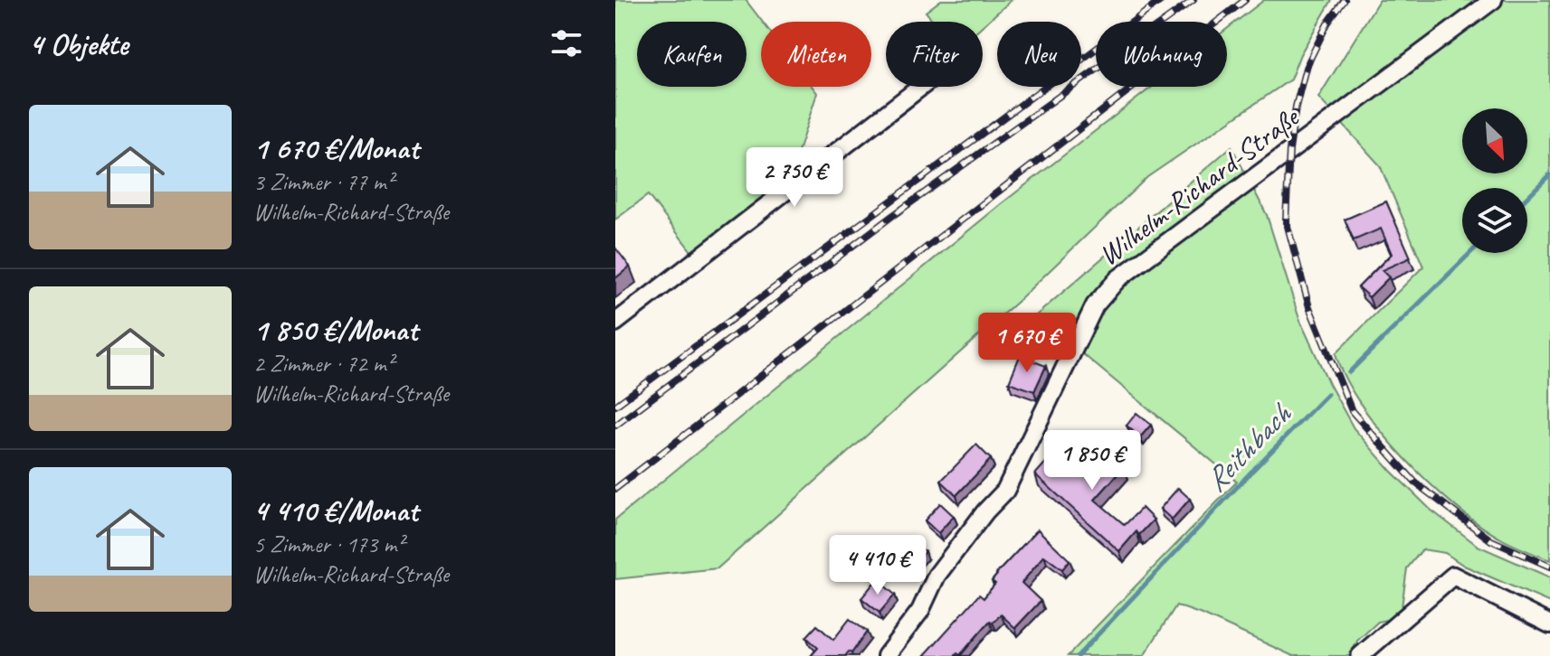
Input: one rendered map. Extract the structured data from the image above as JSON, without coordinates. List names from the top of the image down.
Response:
{
  "streets": {
    "street": ["Wilhelm-Richard-Straße"]
  },
  "water": ["Reithbach"],
  "north": "bottom right",
  "page": {
    "heading": "4 Objekte",
    "chip": [
      "Kaufen",
      "Mieten",
      "Filter",
      "Neu",
      "Wohnung"
    ],
    "list": [
      {
        "name": "1 670 €/Monat",
        "note": "3 Zimmer · 77 m² · Wilhelm-Richard-Straße"
      },
      {
        "name": "1 850 €/Monat",
        "note": "2 Zimmer · 72 m² · Wilhelm-Richard-Straße"
      },
      {
        "name": "4 410 €/Monat",
        "note": "5 Zimmer · 173 m² · Wilhelm-Richard-Straße"
      }
    ],
    "price": [
      "2 750 €",
      "1 670 €",
      "1 850 €",
      "4 410 €"
    ]
  }
}
